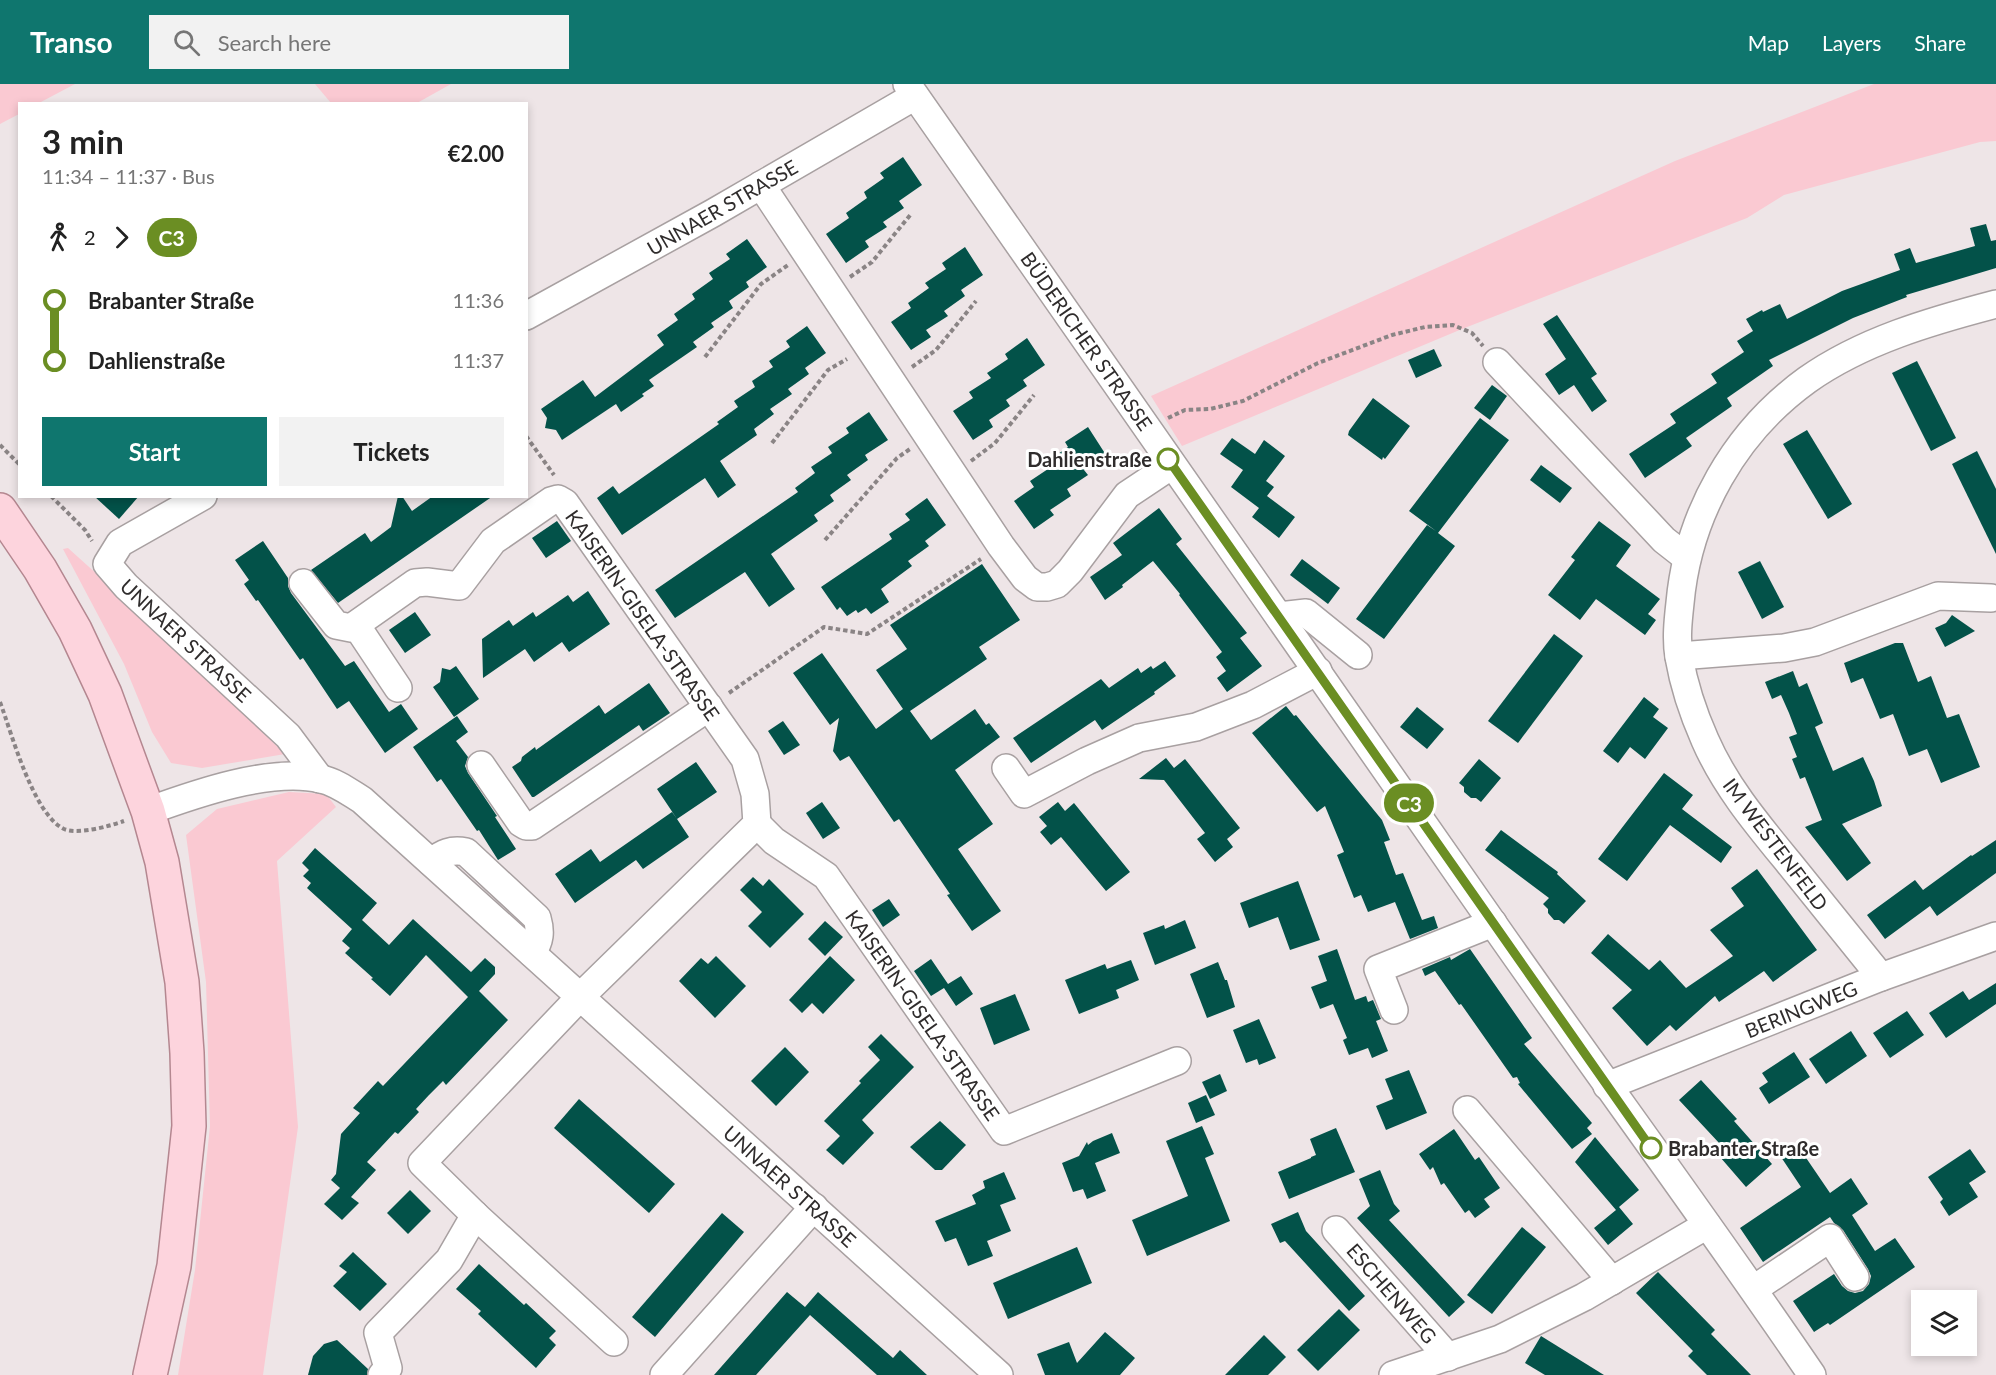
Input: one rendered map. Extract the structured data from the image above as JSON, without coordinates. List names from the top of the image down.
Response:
{
  "streets": {
    "street": [
      "UNNAER STRASSE",
      "BÜDERICHER STRASSE",
      "KAISERIN-GISELA-STRASSE",
      "IM WESTENFELD",
      "BERINGWEG",
      "ESCHENWEG"
    ]
  },
  "crossings": [
    ["UNNAER STRASSE", "BÜDERICHER STRASSE"],
    ["BÜDERICHER STRASSE", "BERINGWEG"],
    ["IM WESTENFELD", "BERINGWEG"]
  ],
  "places": ["Dahlienstraße", "Brabanter Straße"],
  "lines": ["bus line C3"],
  "page": {
    "header": "Transo",
    "search": "Search here",
    "nav": ["Map", "Layers", "Share"],
    "on_map": "C3",
    "heading": ["3 min", "11:34 – 11:37 · Bus", "€2.00"],
    "legs": ["2", "C3"],
    "list": [
      {
        "name": "Brabanter Straße",
        "value": "11:36"
      },
      {
        "name": "Dahlienstraße",
        "value": "11:37"
      }
    ],
    "buttons": ["Start", "Tickets"]
  }
}
